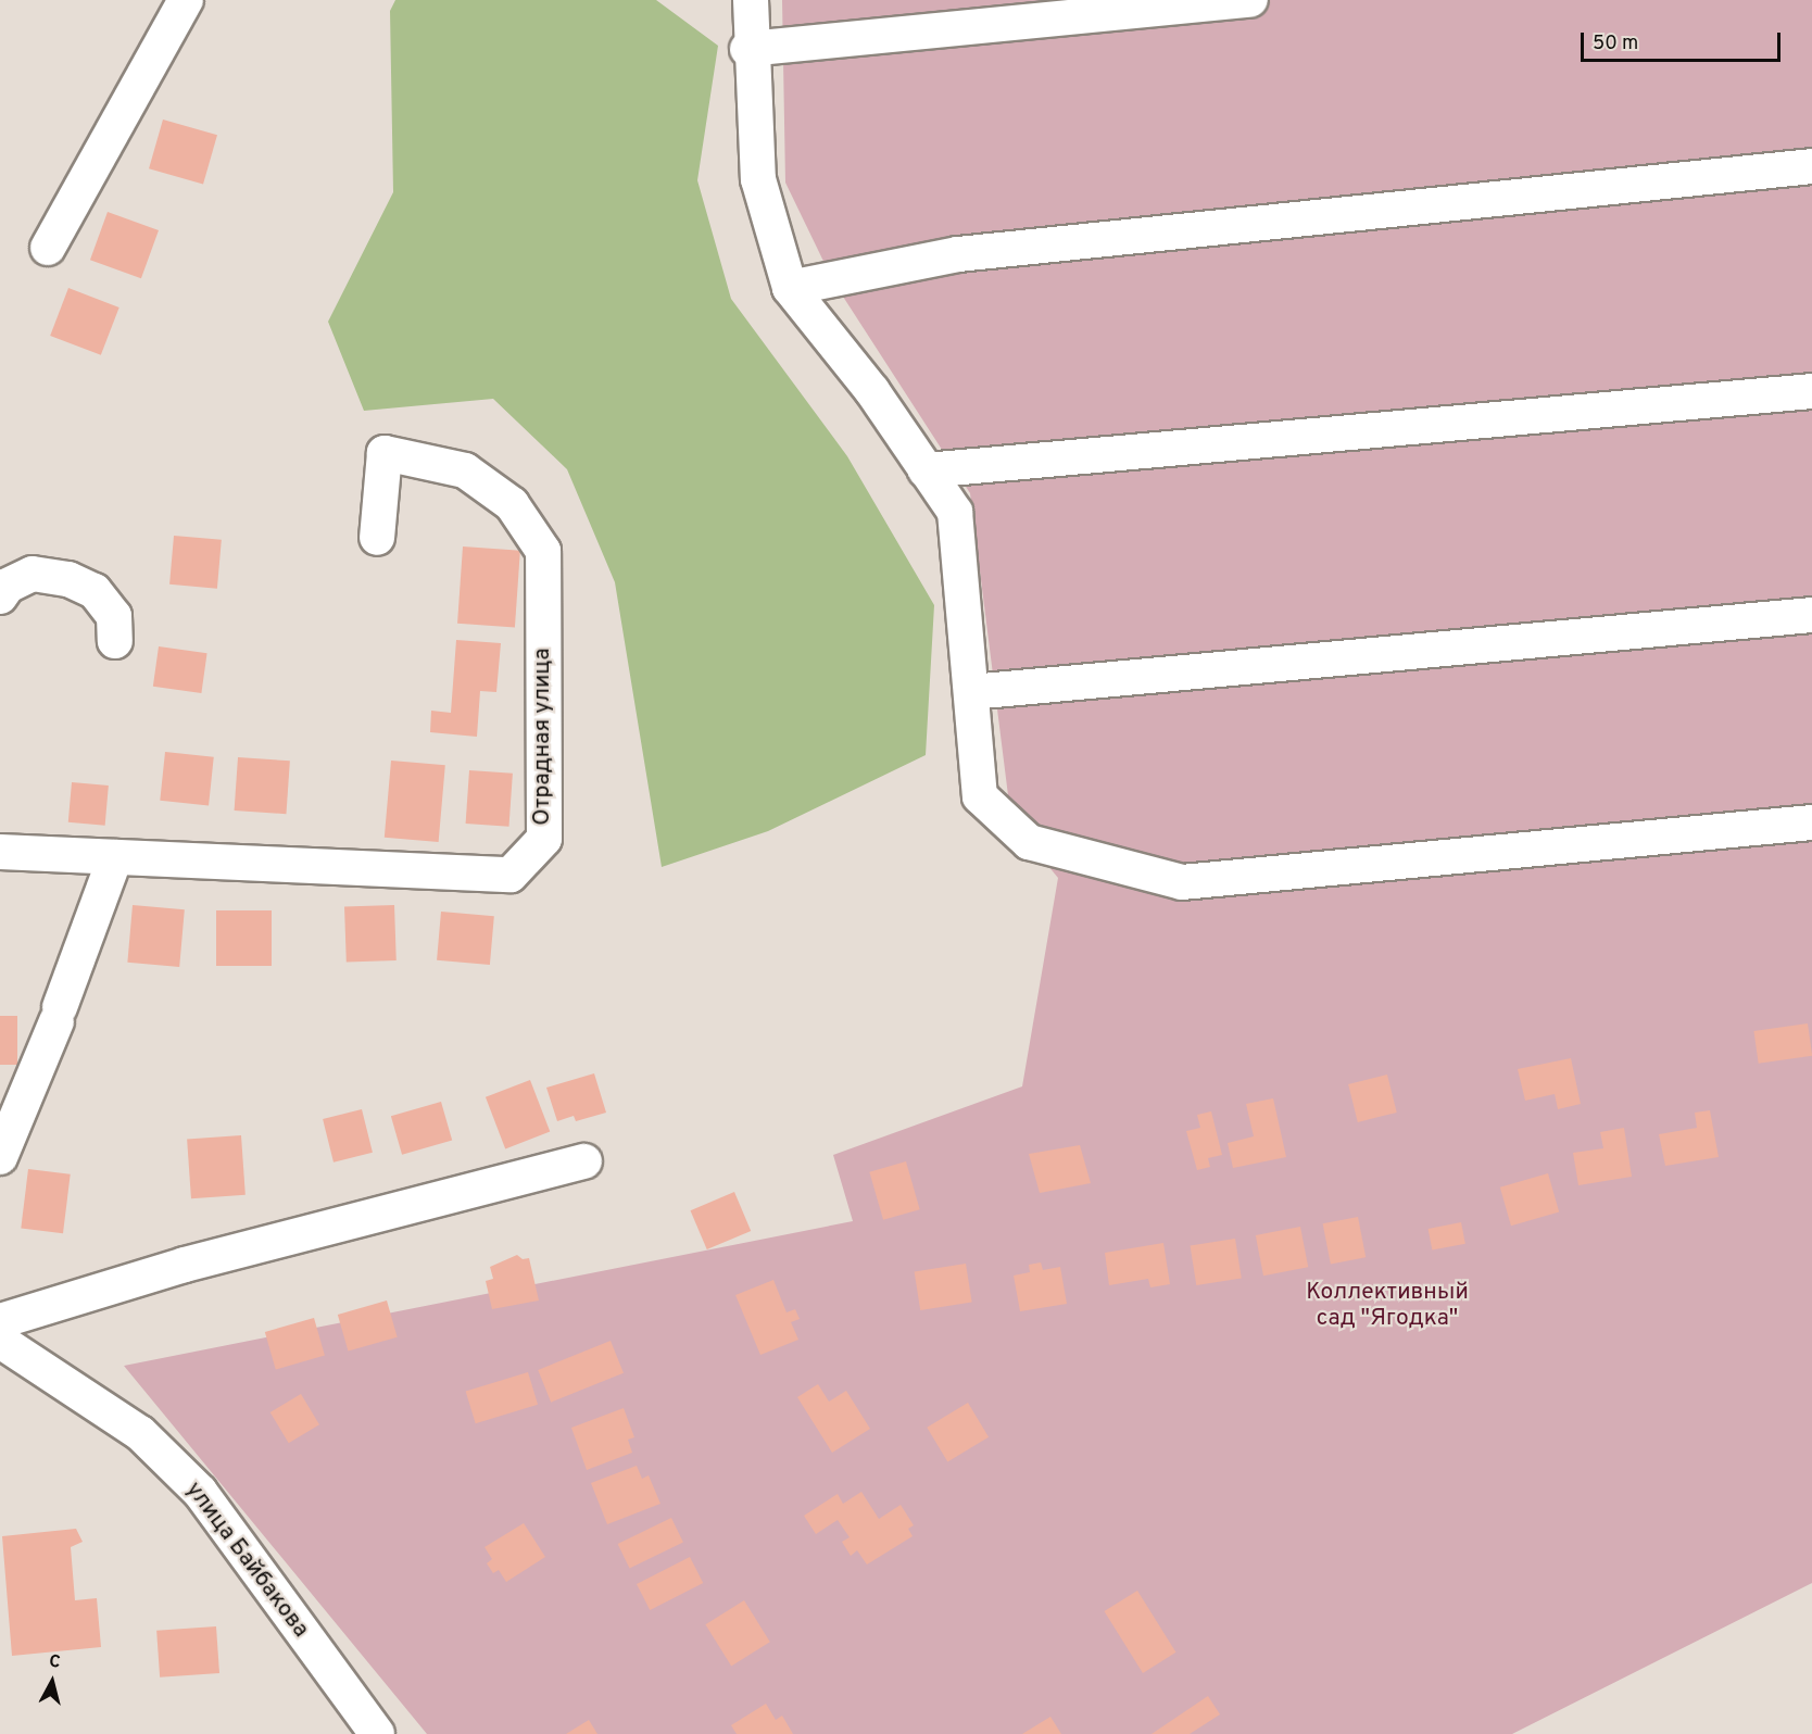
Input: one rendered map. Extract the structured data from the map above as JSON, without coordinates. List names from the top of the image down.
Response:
{
  "streets": {
    "street": ["Отрадная улица", "улица Байбакова"]
  },
  "parks": ["Коллективный сад \"Ягодка\""],
  "scale_bar": "50 m",
  "north": "top"
}
